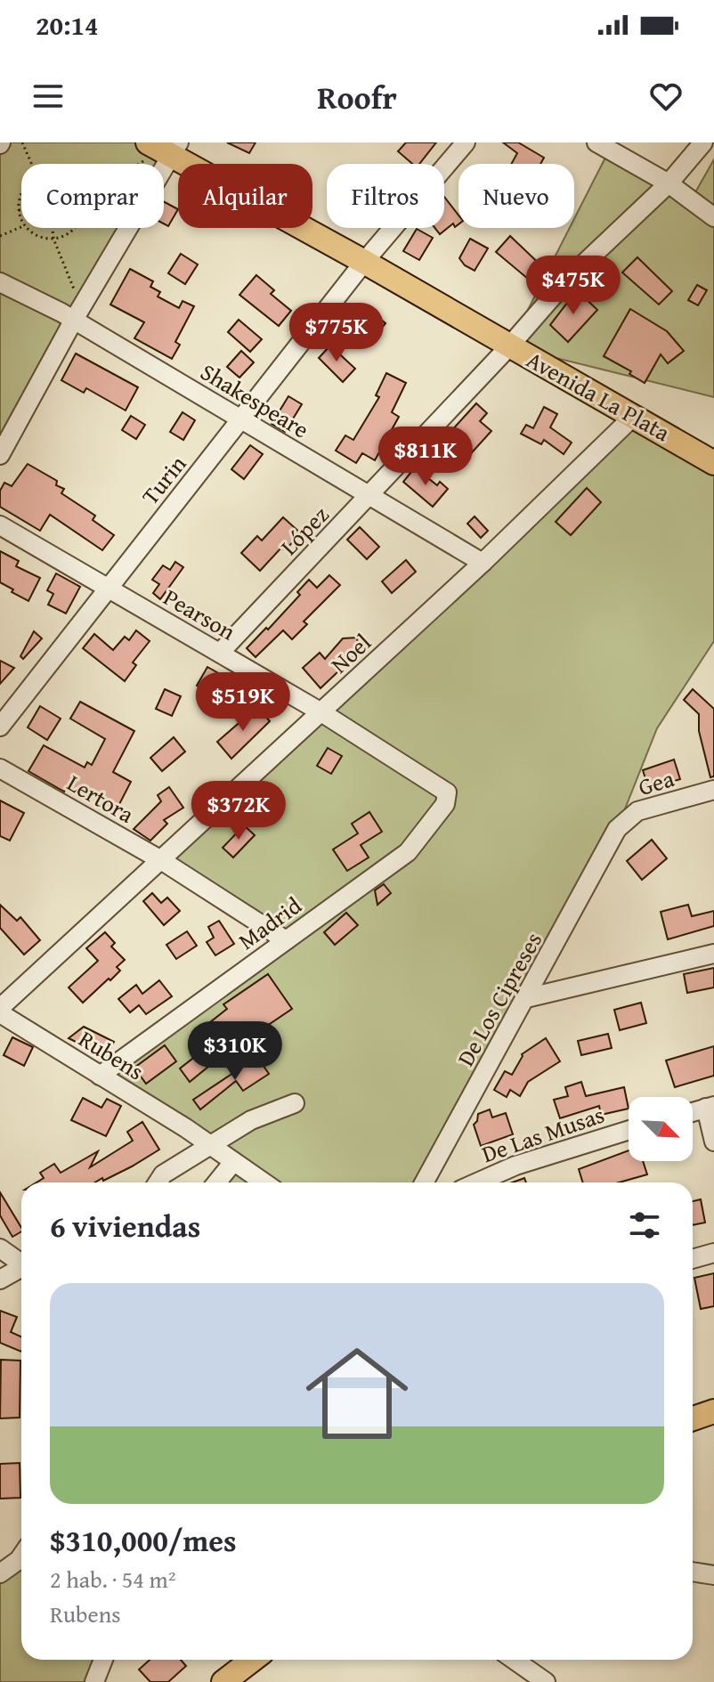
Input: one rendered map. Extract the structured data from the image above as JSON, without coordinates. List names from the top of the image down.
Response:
{
  "streets": {
    "main road": ["Avenida La Plata"],
    "street": [
      "Shakespeare",
      "Turin",
      "López",
      "Pearson",
      "Noel",
      "Gea",
      "Lertora",
      "Madrid",
      "De Los Cipreses",
      "Rubens",
      "De Las Musas"
    ]
  },
  "crossings": [
    ["Avenida La Plata", "Turin"],
    ["Avenida La Plata", "López"],
    ["Avenida La Plata", "Noel"],
    ["Shakespeare", "Turin"],
    ["Shakespeare", "López"],
    ["Shakespeare", "Noel"],
    ["Turin", "Pearson"],
    ["López", "Pearson"],
    ["Pearson", "Noel"],
    ["Pearson", "Madrid"],
    ["Noel", "Lertora"],
    ["Gea", "De Los Cipreses"],
    ["Lertora", "Madrid"],
    ["Madrid", "Rubens"]
  ],
  "north": "bottom right",
  "page": {
    "status": "20:14",
    "header": "Roofr",
    "chip": [
      "Comprar",
      "Alquilar",
      "Filtros",
      "Nuevo"
    ],
    "price": [
      "$475K",
      "$775K",
      "$811K",
      "$519K",
      "$372K",
      "$310K"
    ],
    "heading": "6 viviendas",
    "list": [
      {
        "name": "$310,000/mes",
        "note": "2 hab. · 54 m² · Rubens"
      }
    ]
  }
}
